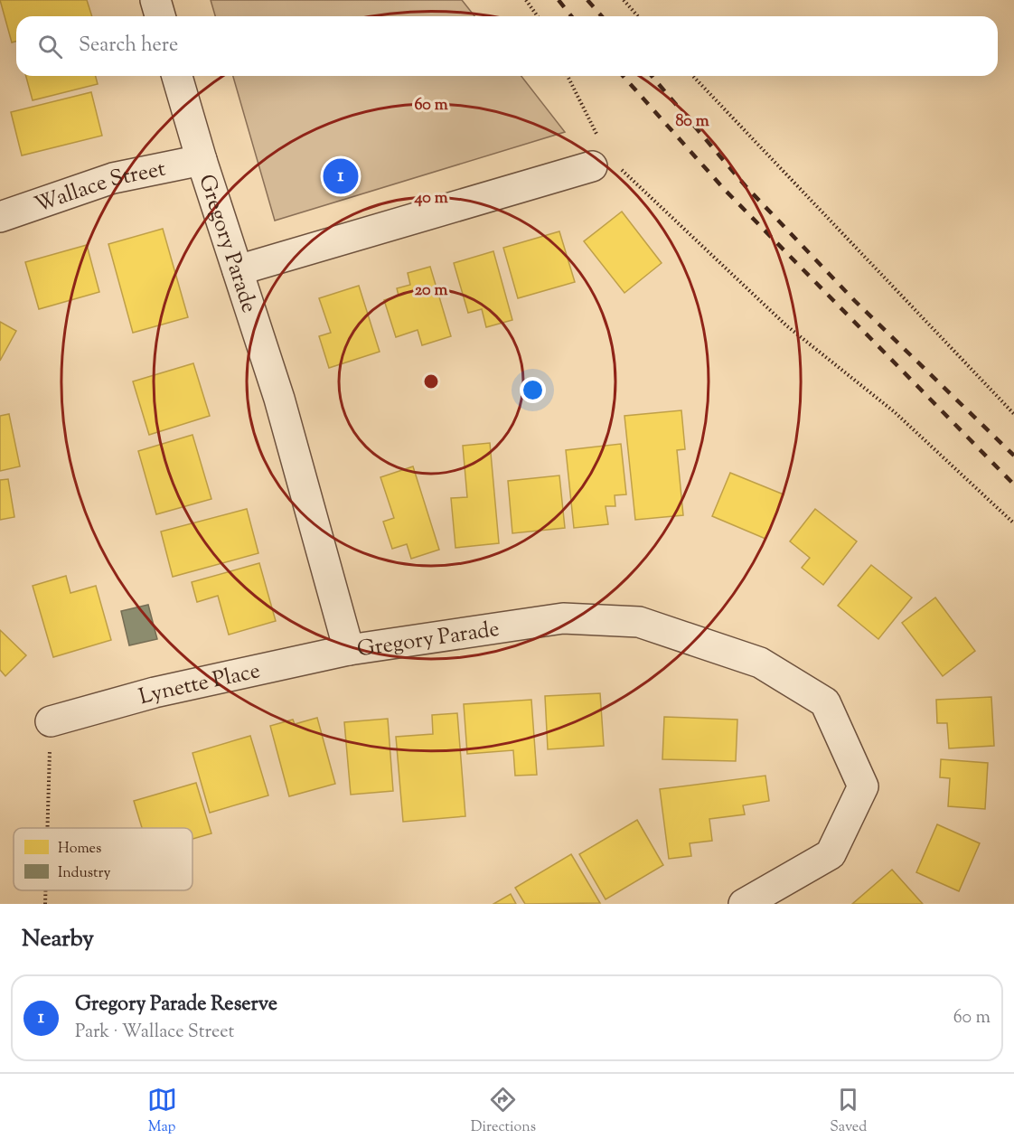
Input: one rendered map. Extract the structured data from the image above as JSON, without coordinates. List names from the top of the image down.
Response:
{
  "streets": {
    "street": ["Wallace Street", "Gregory Parade", "Lynette Place"]
  },
  "crossings": [
    ["Wallace Street", "Gregory Parade"],
    ["Gregory Parade", "Lynette Place"]
  ],
  "legend": ["Homes", "Industry"],
  "page": {
    "search": "Search here",
    "pins": "1",
    "heading": "Nearby",
    "list": [
      {
        "mark": "1",
        "name": "Gregory Parade Reserve",
        "note": "Park · Wallace Street",
        "value": "60 m"
      }
    ],
    "nav": ["Map", "Directions", "Saved"]
  },
  "rings": [
    "60 m",
    "80 m",
    "40 m",
    "20 m"
  ]
}
